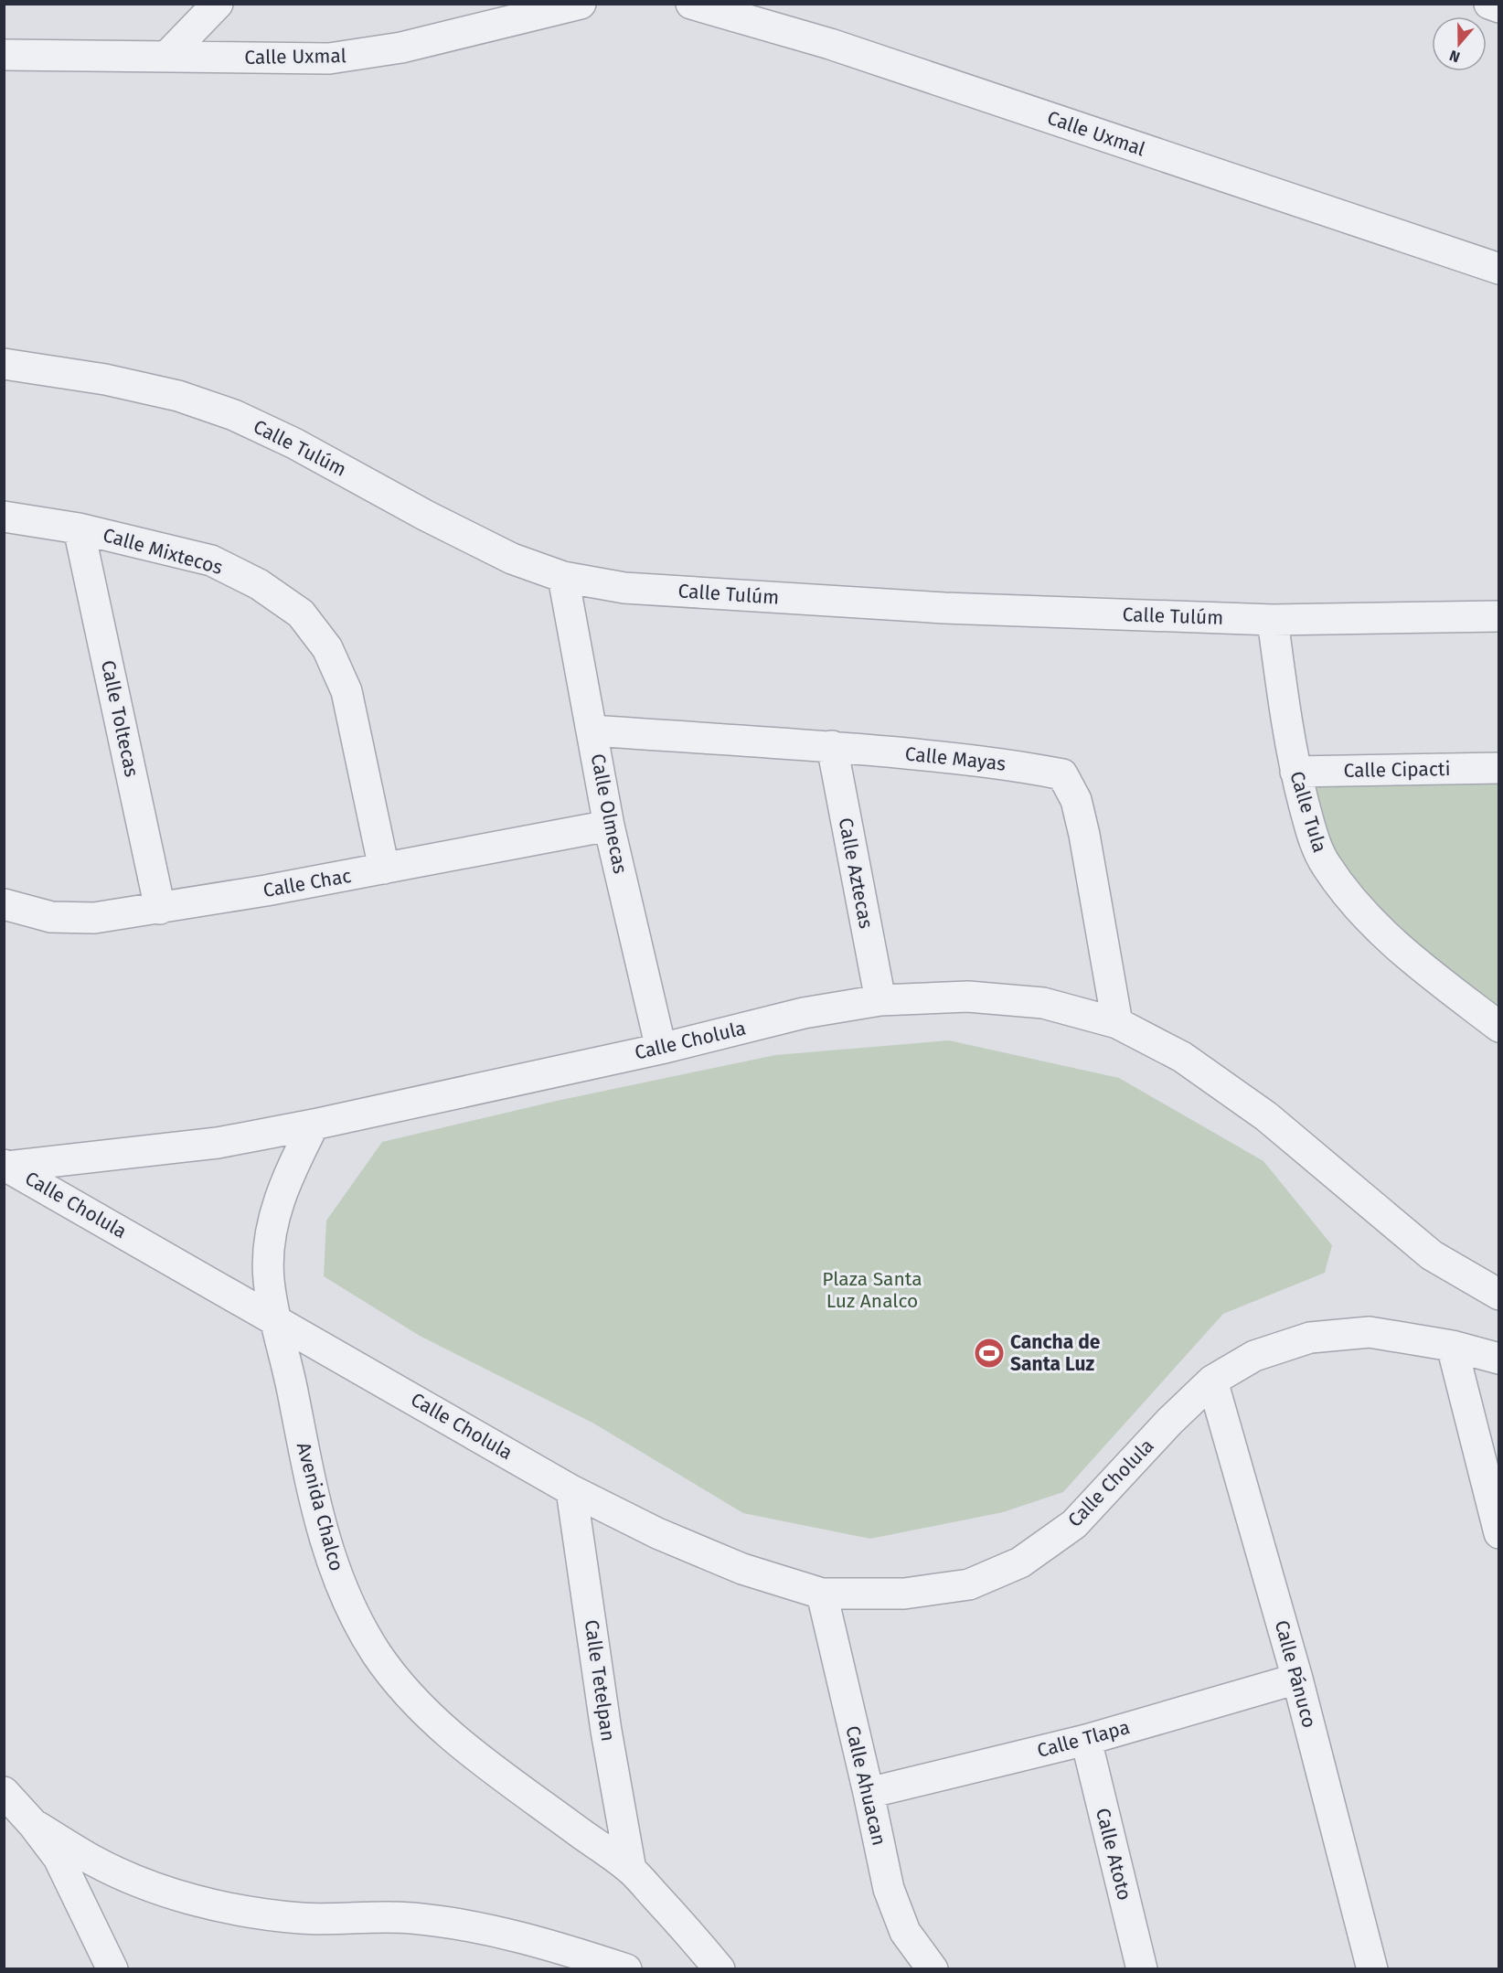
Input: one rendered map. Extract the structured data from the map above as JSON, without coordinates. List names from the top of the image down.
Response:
{
  "streets": {
    "street": [
      "Calle Uxmal",
      "Calle Tulúm",
      "Calle Mixtecos",
      "Calle Toltecas",
      "Calle Mayas",
      "Calle Cipacti",
      "Calle Tula",
      "Calle Olmecas",
      "Calle Aztecas",
      "Calle Chac",
      "Calle Cholula",
      "Avenida Chalco",
      "Calle Pánuco",
      "Calle Tetelpan",
      "Calle Tlapa",
      "Calle Ahuacan",
      "Calle Atoto"
    ]
  },
  "crossings": [
    ["Calle Tulúm", "Calle Tula"],
    ["Calle Tulúm", "Calle Olmecas"],
    ["Calle Mixtecos", "Calle Toltecas"],
    ["Calle Mixtecos", "Calle Chac"],
    ["Calle Toltecas", "Calle Chac"],
    ["Calle Mayas", "Calle Olmecas"],
    ["Calle Mayas", "Calle Aztecas"],
    ["Calle Mayas", "Calle Cholula"],
    ["Calle Cipacti", "Calle Tula"],
    ["Calle Olmecas", "Calle Chac"],
    ["Calle Olmecas", "Calle Cholula"],
    ["Calle Aztecas", "Calle Cholula"],
    ["Calle Cholula", "Avenida Chalco"],
    ["Calle Cholula", "Calle Pánuco"],
    ["Calle Cholula", "Calle Tetelpan"],
    ["Calle Cholula", "Calle Ahuacan"],
    ["Avenida Chalco", "Calle Tetelpan"],
    ["Calle Pánuco", "Calle Tlapa"],
    ["Calle Tlapa", "Calle Ahuacan"],
    ["Calle Tlapa", "Calle Atoto"]
  ],
  "parks": ["Plaza Santa Luz Analco"],
  "places": {
    "sports": ["Cancha de Santa Luz"]
  },
  "north": "bottom"
}
